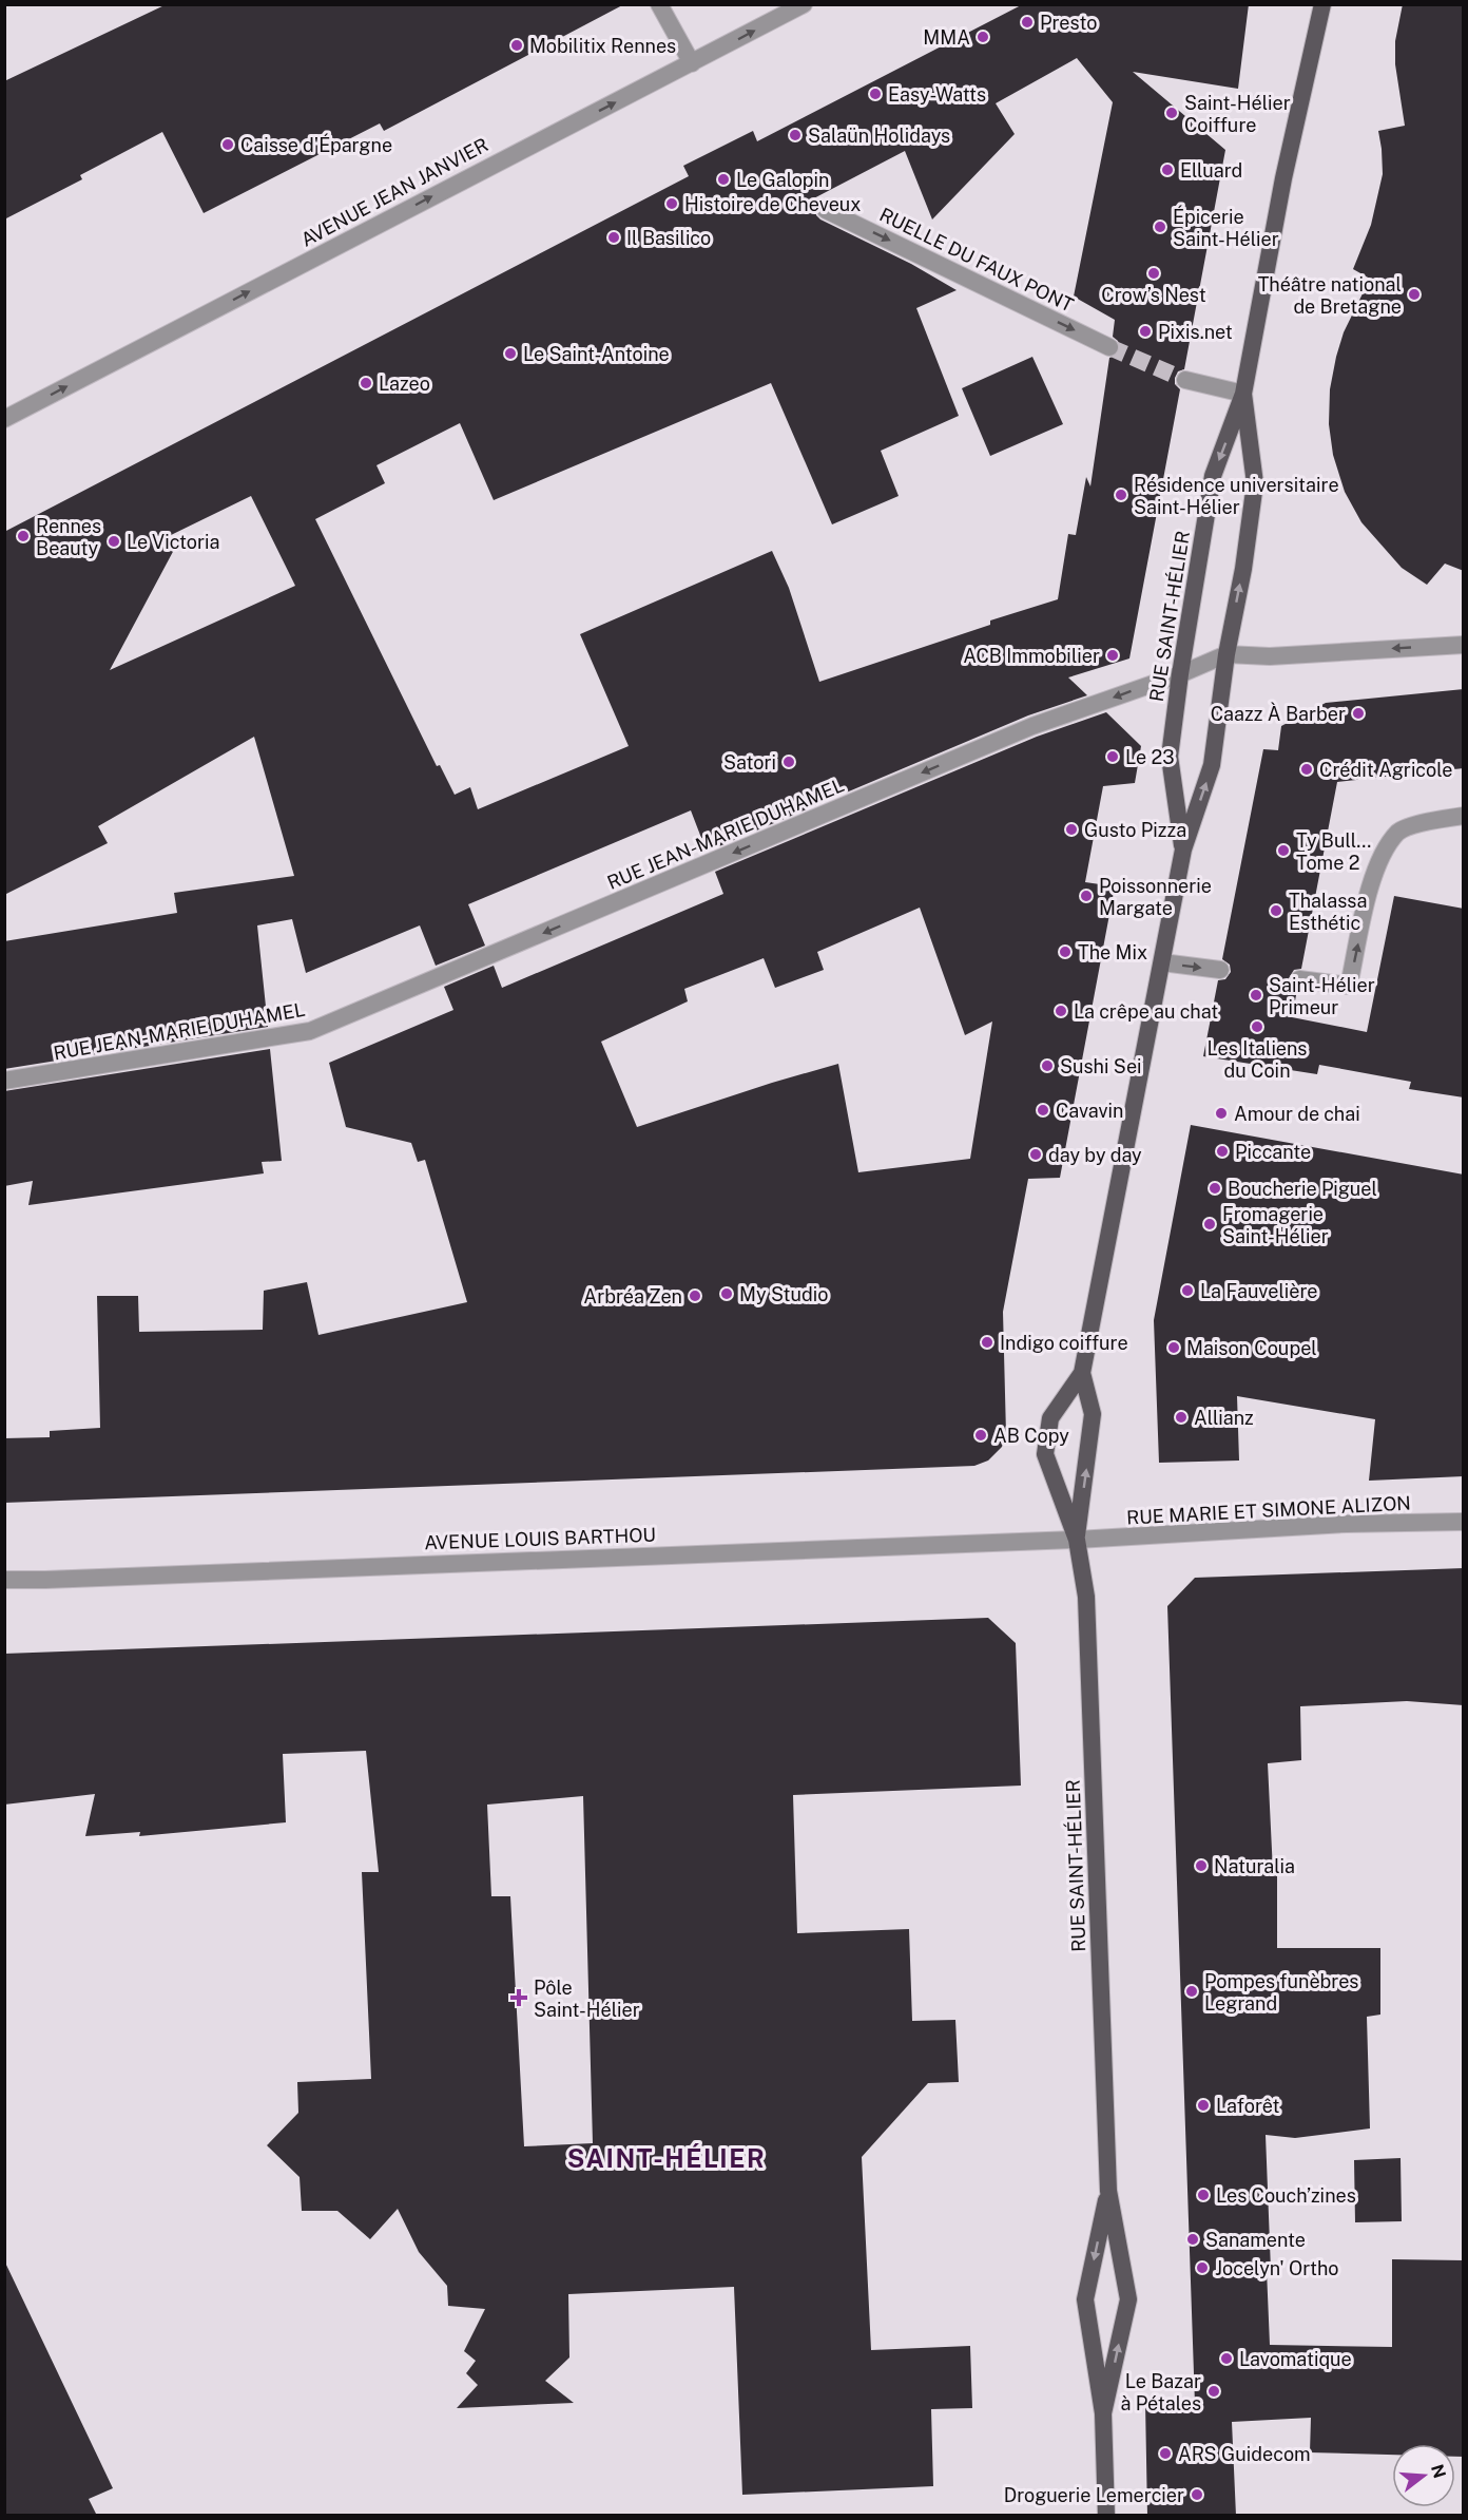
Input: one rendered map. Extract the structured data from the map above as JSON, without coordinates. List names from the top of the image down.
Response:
{
  "streets": {
    "main road": ["RUE SAINT-HÉLIER"],
    "street": [
      "AVENUE JEAN JANVIER",
      "RUELLE DU FAUX PONT",
      "RUE JEAN-MARIE DUHAMEL",
      "RUE MARIE ET SIMONE ALIZON",
      "AVENUE LOUIS BARTHOU"
    ]
  },
  "crossings": [
    ["RUE SAINT-HÉLIER", "RUE JEAN-MARIE DUHAMEL"],
    ["RUE SAINT-HÉLIER", "RUE MARIE ET SIMONE ALIZON"],
    ["RUE SAINT-HÉLIER", "AVENUE LOUIS BARTHOU"],
    ["RUE MARIE ET SIMONE ALIZON", "AVENUE LOUIS BARTHOU"]
  ],
  "one_way": ["AVENUE JEAN JANVIER", "RUELLE DU FAUX PONT", "RUE JEAN-MARIE DUHAMEL"],
  "districts": ["SAINT-HÉLIER"],
  "places": {
    "other": [
      "Presto",
      "MMA",
      "Mobilitix Rennes",
      "Easy-Watts",
      "Saint-Hélier Coiffure",
      "Salaün Holidays",
      "Caisse d'Épargne",
      "Elluard",
      "Le Galopin",
      "Histoire de Cheveux",
      "Épicerie Saint-Hélier",
      "Il Basilico",
      "Crow’s Nest",
      "Théâtre national de Bretagne",
      "Pixis.net",
      "Le Saint-Antoine",
      "Lazeo",
      "Résidence universitaire Saint-Hélier",
      "Rennes Beauty",
      "Le Victoria",
      "ACB Immobilier",
      "Caazz À Barber",
      "Le 23",
      "Satori",
      "Crédit Agricole",
      "Gusto Pizza",
      "Ty Bull... Tome 2",
      "Poissonnerie Margate",
      "Thalassa Esthétic",
      "The Mix",
      "Saint-Hélier Primeur",
      "La crêpe au chat",
      "Les Italiens du Coin",
      "Sushi Sei",
      "Cavavin",
      "Amour de chai",
      "Piccante",
      "day by day",
      "Boucherie Piguel",
      "Fromagerie Saint-Hélier",
      "La Fauvelière",
      "My Studio",
      "Arbréa Zen",
      "Indigo coiffure",
      "Maison Coupel",
      "Allianz",
      "AB Copy",
      "Naturalia",
      "Pompes funèbres Legrand",
      "Laforêt",
      "Les Couch’zines",
      "Sanamente",
      "Jocelyn' Ortho",
      "Lavomatique",
      "Le Bazar à Pétales",
      "ARS Guidecom",
      "Droguerie Lemercier"
    ],
    "health": ["Pôle Saint-Hélier"]
  },
  "north": "right"
}
